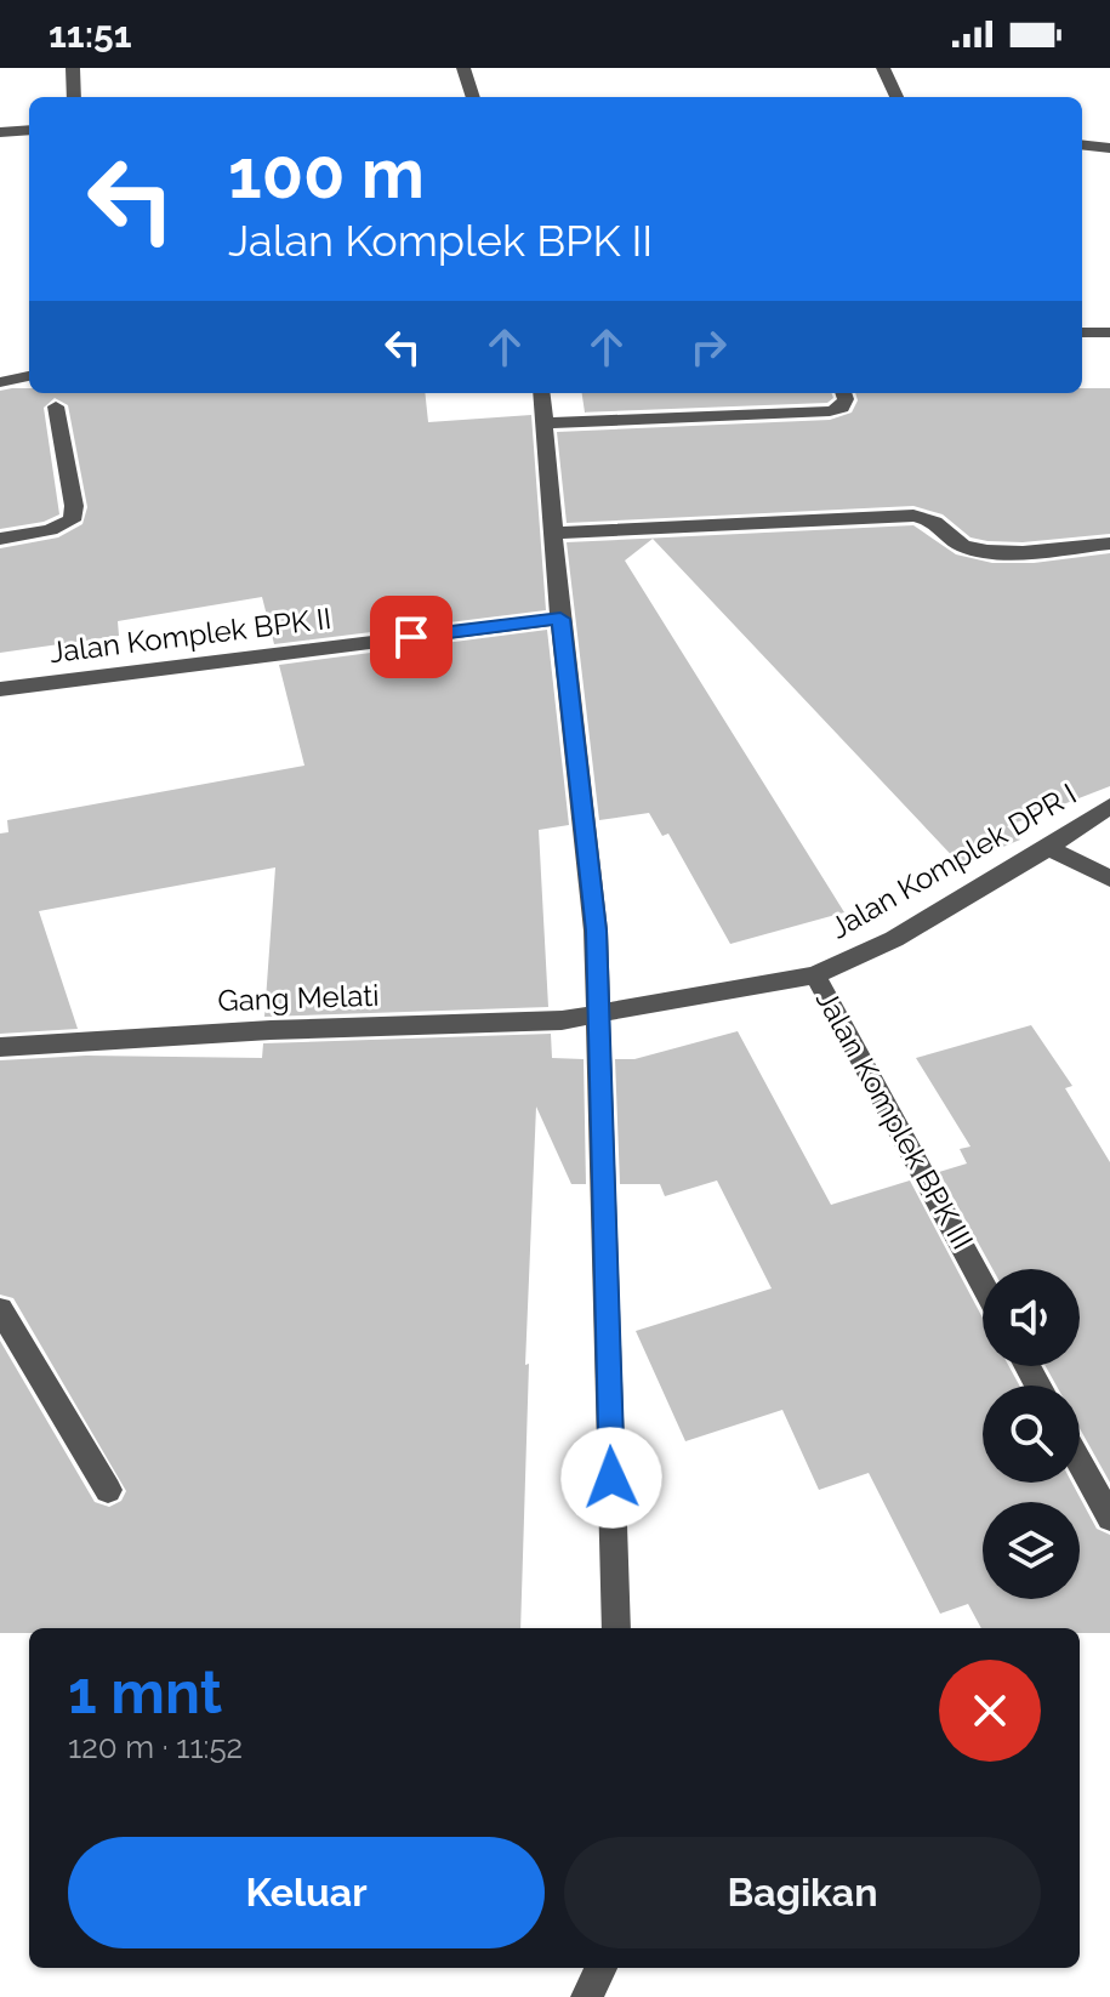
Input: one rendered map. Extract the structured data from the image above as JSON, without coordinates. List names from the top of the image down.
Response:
{
  "streets": {
    "street": [
      "Jalan Komplek BPK II",
      "Jalan Komplek DPR I",
      "Gang Melati",
      "Jalan Komplek BPK III"
    ]
  },
  "crossings": [
    ["Jalan Komplek DPR I", "Gang Melati"],
    ["Jalan Komplek DPR I", "Jalan Komplek BPK III"]
  ],
  "page": {
    "status": "11:51",
    "turn": ["100 m", "Jalan Komplek BPK II"],
    "heading": ["1 mnt", "120 m · 11:52"],
    "buttons": ["Keluar", "Bagikan"]
  }
}
